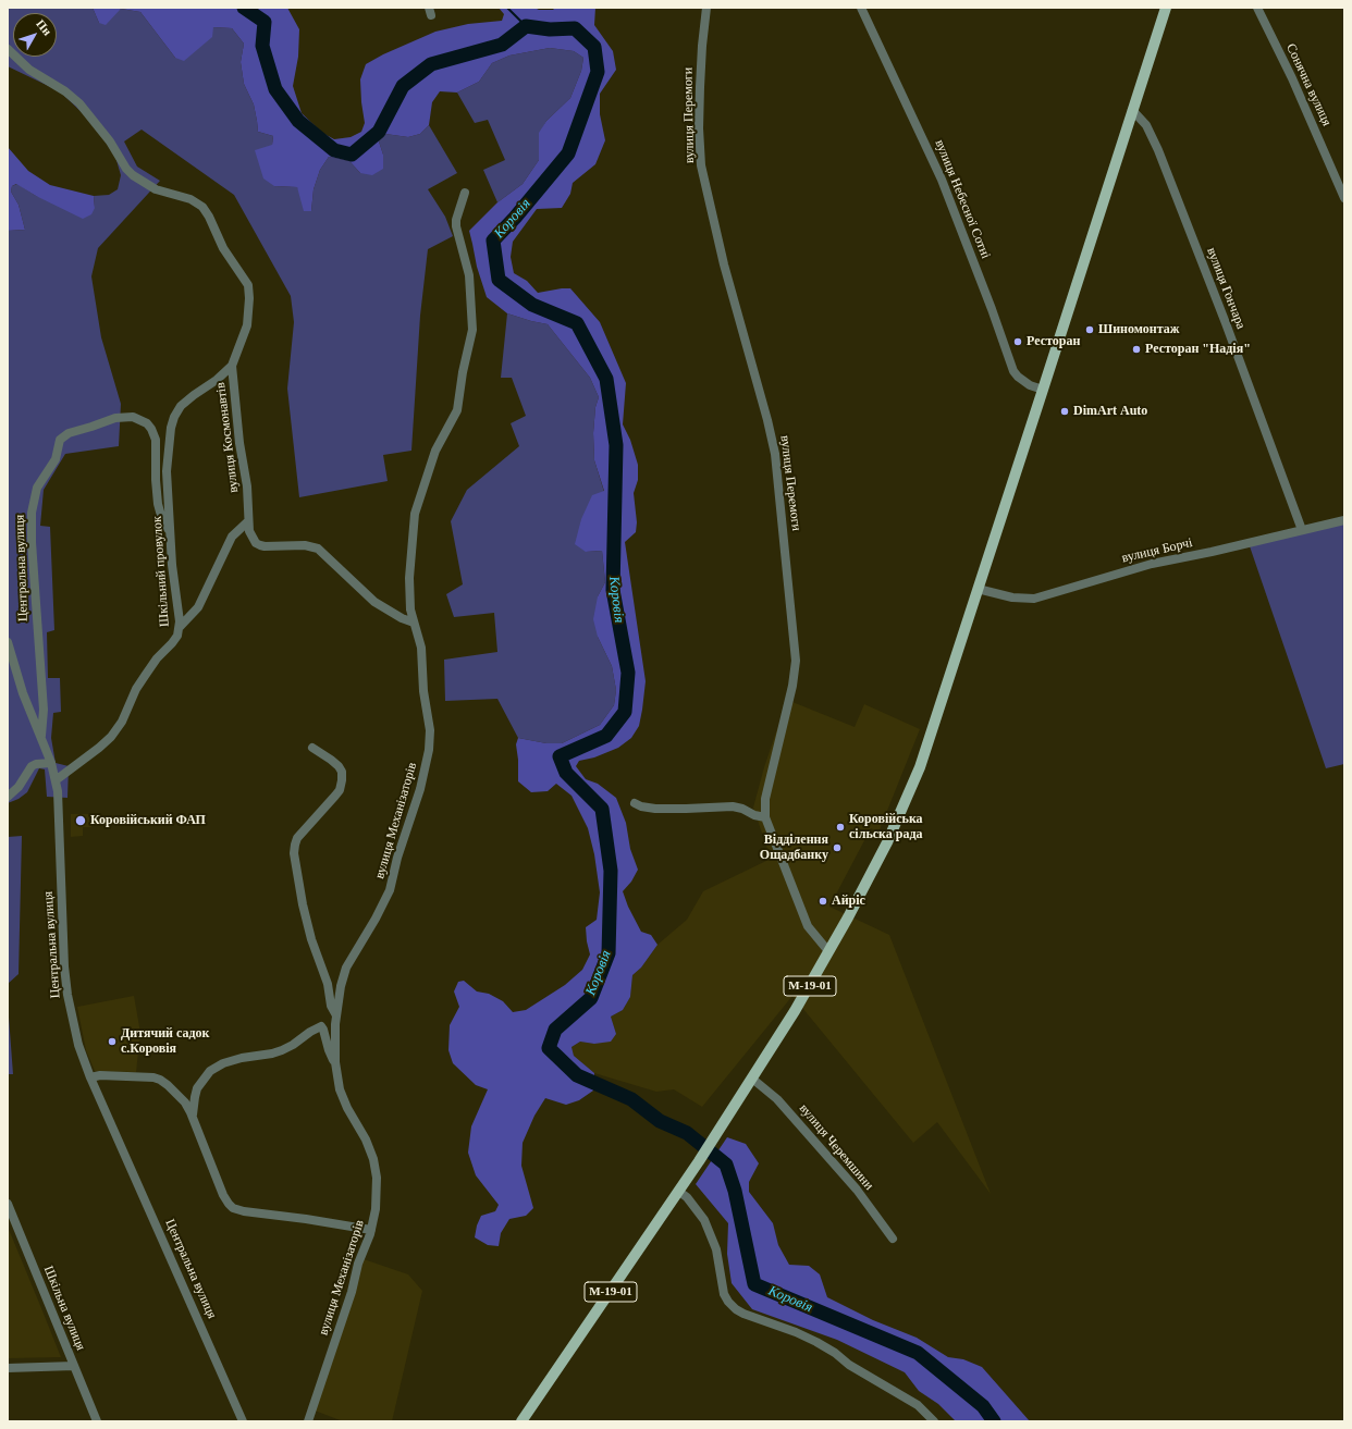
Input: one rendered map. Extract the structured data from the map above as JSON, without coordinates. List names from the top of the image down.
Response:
{
  "streets": {
    "main road": ["М-19-01"],
    "street": [
      "Сонячна вулиця",
      "вулиця Перемоги",
      "вулиця Небесної Сотні",
      "вулиця Гончара",
      "вулиця Космонавтів",
      "вулиця Борчі",
      "Центральна вулиця",
      "Шкільний провулок",
      "вулиця Механізаторів",
      "вулиця Черемшини",
      "Шкільна вулиця"
    ]
  },
  "crossings": [
    ["вулиця Перемоги", "М-19-01"],
    ["вулиця Небесної Сотні", "М-19-01"],
    ["вулиця Гончара", "вулиця Борчі"],
    ["вулиця Гончара", "М-19-01"],
    ["вулиця Космонавтів", "Шкільний провулок"],
    ["вулиця Космонавтів", "вулиця Механізаторів"],
    ["вулиця Борчі", "М-19-01"],
    ["Центральна вулиця", "Шкільний провулок"],
    ["М-19-01", "вулиця Черемшини"]
  ],
  "water": ["Коровія"],
  "places": [
    "Шиномонтаж",
    "Ресторан",
    "Ресторан \"Надія\"",
    "DimArt Auto",
    "Коровійський ФАП",
    "Коровійська сільска рада",
    "Відділення Ощадбанку",
    "Айріс",
    "Дитячий садок с.Коровія"
  ],
  "north": "top right"
}
